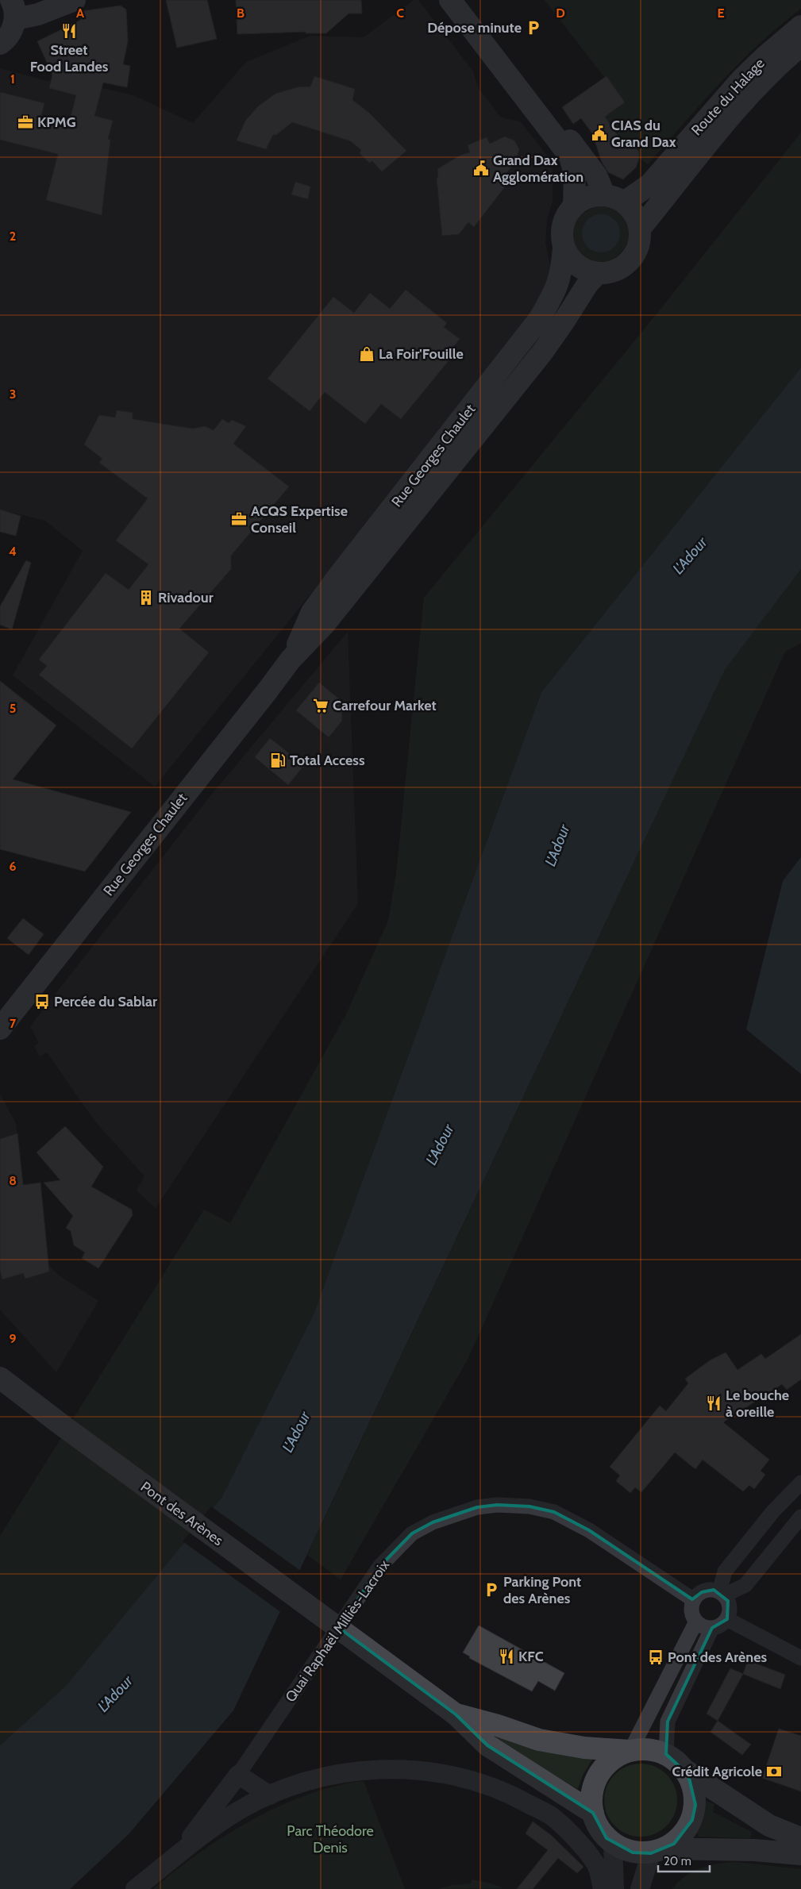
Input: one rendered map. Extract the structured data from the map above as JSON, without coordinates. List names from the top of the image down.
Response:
{
  "streets": {
    "main road": ["Route du Halage", "Rue Georges Chaulet", "Pont des Arènes"],
    "street": ["Quai Raphaël Milliès-Lacroix"]
  },
  "crossings": [
    ["Route du Halage", "Rue Georges Chaulet"]
  ],
  "water": ["L'Adour"],
  "parks": ["Parc Théodore Denis"],
  "places": {
    "parking": ["Dépose minute", "Parking Pont des Arènes"],
    "restaurant": ["Street Food Landes", "Le bouche à oreille", "KFC"],
    "office": ["KPMG", "ACQS Expertise Conseil"],
    "public building": ["CIAS du Grand Dax", "Grand Dax Agglomération"],
    "shop": ["La Foir'Fouille"],
    "building": ["Rivadour"],
    "supermarket": ["Carrefour Market"],
    "fuel station": ["Total Access"],
    "bus stop": ["Percée du Sablar", "Pont des Arènes"],
    "bank": ["Crédit Agricole"]
  },
  "scale_bar": "20 m",
  "grid": {
    "columns": [
      "A",
      "B",
      "C",
      "D",
      "E"
    ],
    "rows": [
      "1",
      "2",
      "3",
      "4",
      "5",
      "6",
      "7",
      "8",
      "9"
    ]
  }
}
